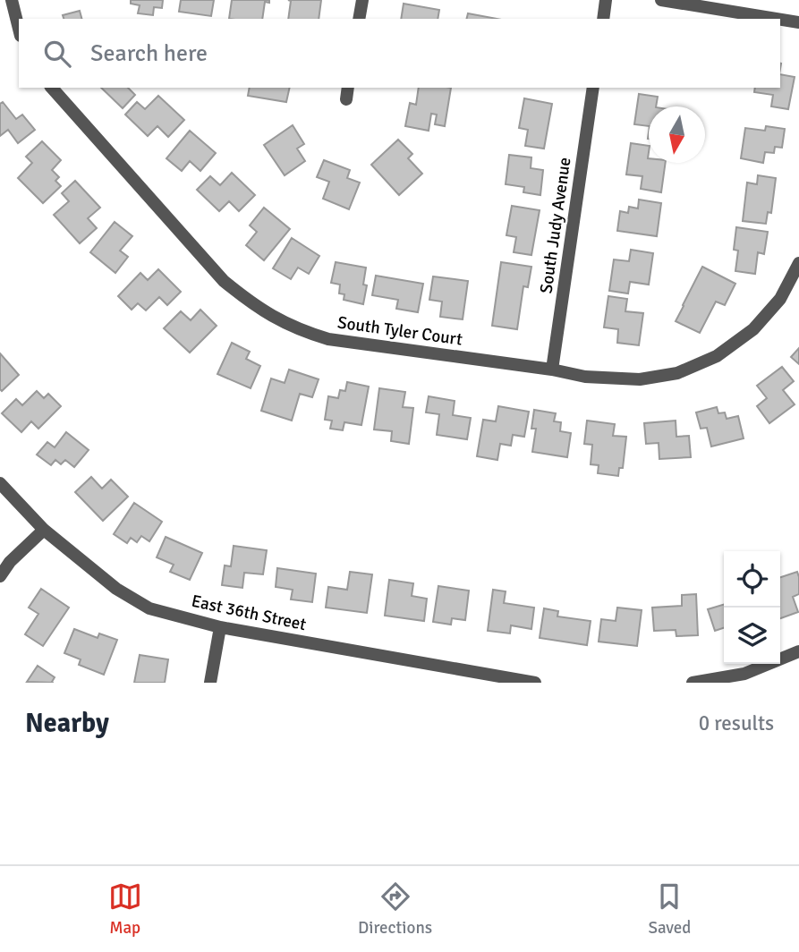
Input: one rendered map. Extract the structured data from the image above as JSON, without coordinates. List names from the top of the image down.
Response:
{
  "streets": {
    "street": ["South Judy Avenue", "South Tyler Court", "East 36th Street"]
  },
  "crossings": [
    ["South Judy Avenue", "South Tyler Court"]
  ],
  "north": "bottom",
  "page": {
    "search": "Search here",
    "heading": ["Nearby", "0 results"],
    "nav": ["Map", "Directions", "Saved"]
  }
}
